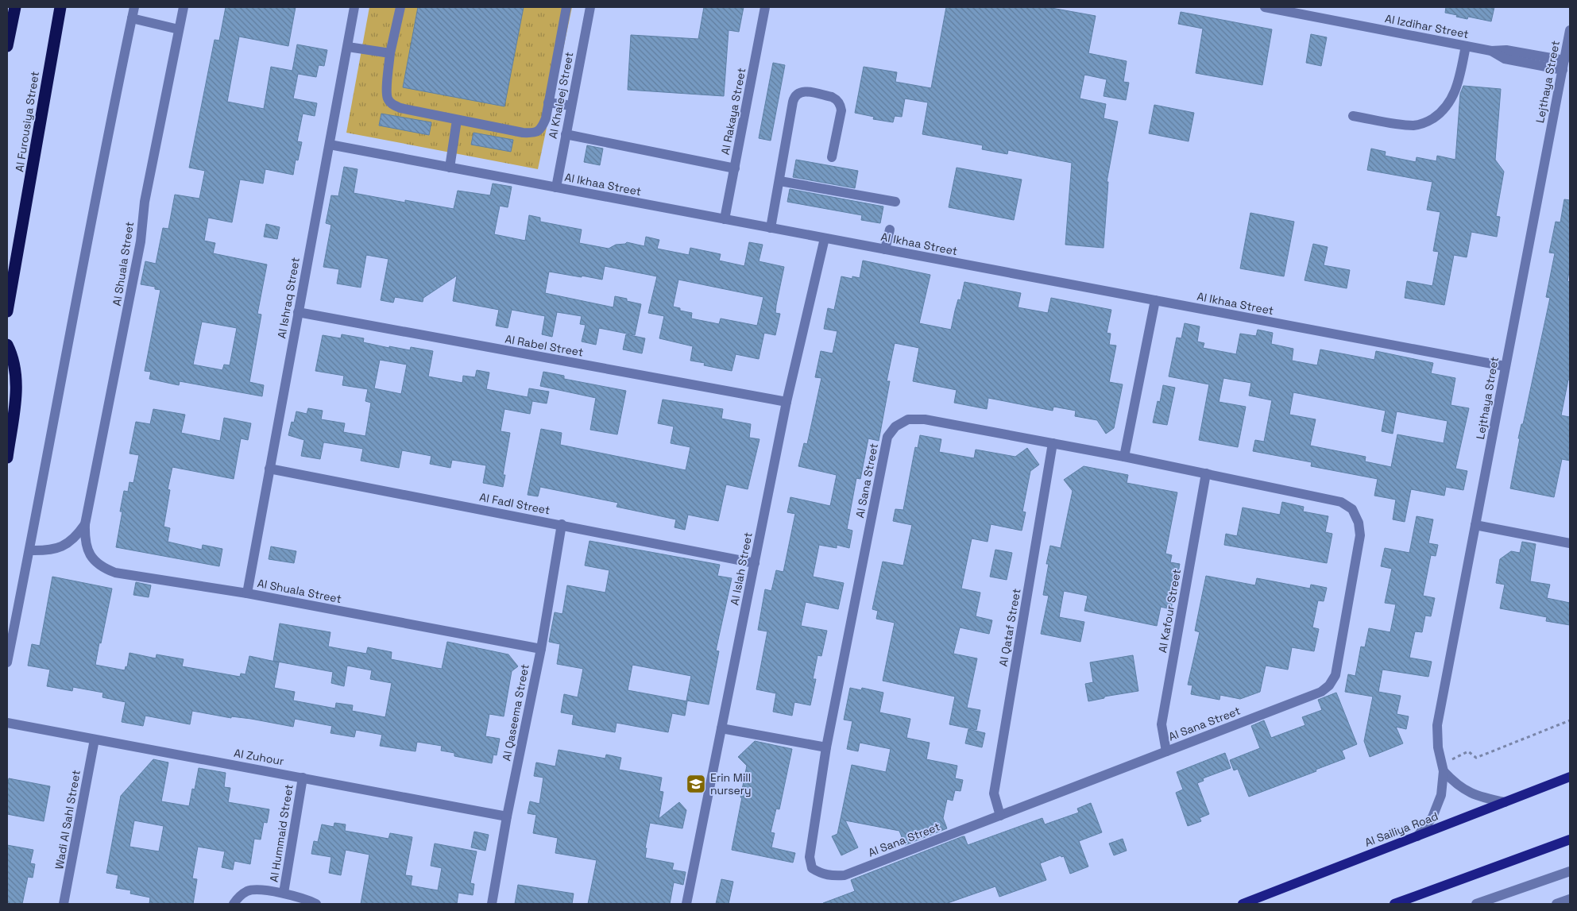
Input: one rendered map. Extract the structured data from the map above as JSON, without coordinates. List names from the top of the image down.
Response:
{
  "streets": {
    "highway": ["Al Furousiya Street"],
    "main road": ["Al Sailiya Road"],
    "street": [
      "Al Izdihar Street",
      "Lejthaya Street",
      "Al Khaleej Street",
      "Al Rakaya Street",
      "Al Ikhaa Street",
      "Al Shuala Street",
      "Al Ishraq Street",
      "Al Rabel Street",
      "Al Sana Street",
      "Al Fadl Street",
      "Al Islah Street",
      "Al Kafour Street",
      "Al Qataf Street",
      "Al Qaseema Street",
      "Al Zuhour",
      "Wadi Al Sahl Street",
      "Al Hummaid Street"
    ]
  },
  "crossings": [
    ["Al Izdihar Street", "Lejthaya Street"],
    ["Lejthaya Street", "Al Ikhaa Street"],
    ["Lejthaya Street", "Al Sailiya Road"],
    ["Al Khaleej Street", "Al Ikhaa Street"],
    ["Al Rakaya Street", "Al Ikhaa Street"],
    ["Al Ikhaa Street", "Al Ishraq Street"],
    ["Al Ikhaa Street", "Al Islah Street"],
    ["Al Shuala Street", "Al Ishraq Street"],
    ["Al Shuala Street", "Al Qaseema Street"],
    ["Al Ishraq Street", "Al Rabel Street"],
    ["Al Ishraq Street", "Al Fadl Street"],
    ["Al Rabel Street", "Al Islah Street"],
    ["Al Sana Street", "Al Kafour Street"],
    ["Al Sana Street", "Al Qataf Street"],
    ["Al Fadl Street", "Al Islah Street"],
    ["Al Fadl Street", "Al Qaseema Street"],
    ["Al Qaseema Street", "Al Zuhour"],
    ["Al Zuhour", "Wadi Al Sahl Street"],
    ["Al Zuhour", "Al Hummaid Street"]
  ],
  "places": {
    "school or university": ["Erin Mill nursery"]
  }
}
